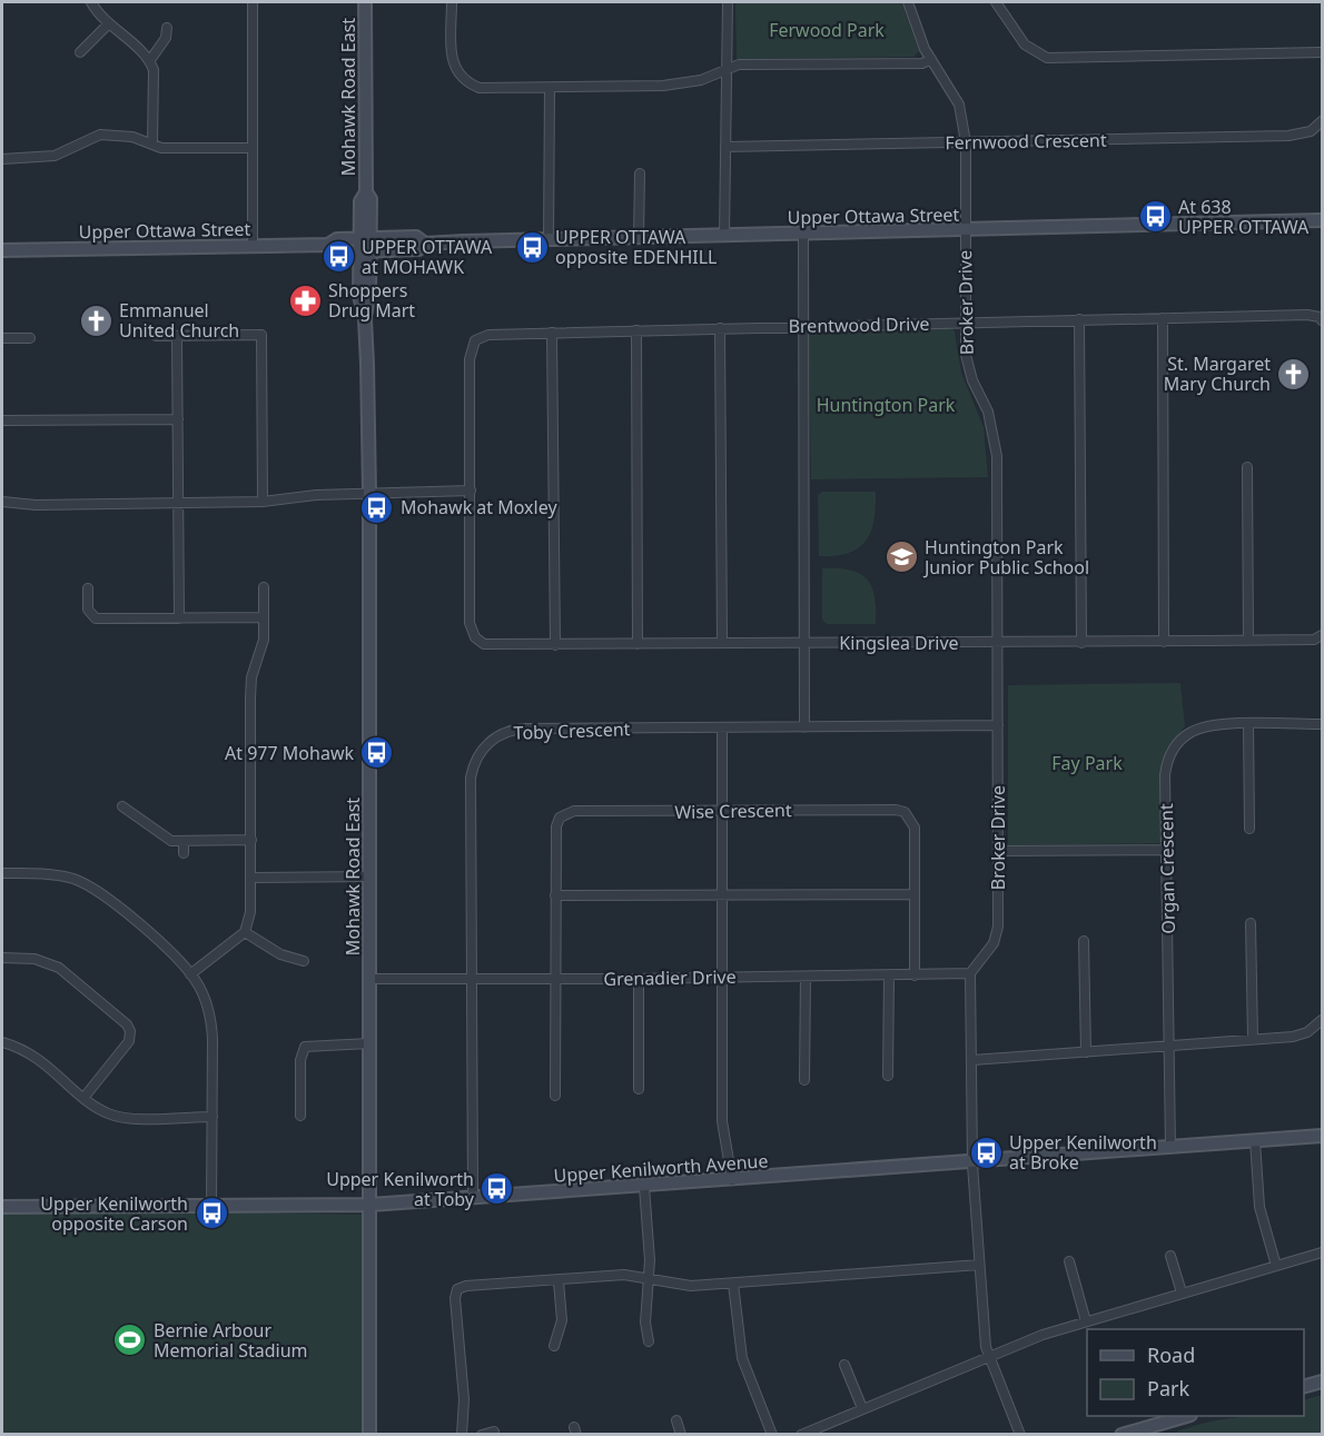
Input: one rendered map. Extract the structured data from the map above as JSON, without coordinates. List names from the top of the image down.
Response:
{
  "streets": {
    "main road": ["Mohawk Road East", "Upper Ottawa Street", "Upper Kenilworth Avenue"],
    "street": [
      "Fernwood Crescent",
      "Broker Drive",
      "Brentwood Drive",
      "Kingslea Drive",
      "Toby Crescent",
      "Wise Crescent",
      "Organ Crescent",
      "Grenadier Drive"
    ]
  },
  "crossings": [
    ["Mohawk Road East", "Upper Ottawa Street"],
    ["Mohawk Road East", "Grenadier Drive"],
    ["Mohawk Road East", "Upper Kenilworth Avenue"],
    ["Fernwood Crescent", "Broker Drive"],
    ["Upper Ottawa Street", "Broker Drive"],
    ["Broker Drive", "Brentwood Drive"],
    ["Broker Drive", "Kingslea Drive"],
    ["Broker Drive", "Toby Crescent"],
    ["Broker Drive", "Grenadier Drive"],
    ["Brentwood Drive", "Kingslea Drive"],
    ["Toby Crescent", "Grenadier Drive"],
    ["Toby Crescent", "Upper Kenilworth Avenue"],
    ["Wise Crescent", "Grenadier Drive"],
    ["Organ Crescent", "Upper Kenilworth Avenue"]
  ],
  "parks": ["Ferwood Park", "Huntington Park", "Fay Park"],
  "places": {
    "bus stop": [
      "At 638 UPPER OTTAWA",
      "UPPER OTTAWA opposite EDENHILL",
      "UPPER OTTAWA at MOHAWK",
      "Mohawk at Moxley",
      "At 977 Mohawk",
      "Upper Kenilworth at Broke",
      "Upper Kenilworth at Toby",
      "Upper Kenilworth opposite Carson"
    ],
    "pharmacy": ["Shoppers Drug Mart"],
    "church": ["Emmanuel United Church", "St. Margaret Mary Church"],
    "school or university": ["Huntington Park Junior Public School"],
    "sports": ["Bernie Arbour Memorial Stadium"]
  },
  "legend": ["Road", "Park"]
}
